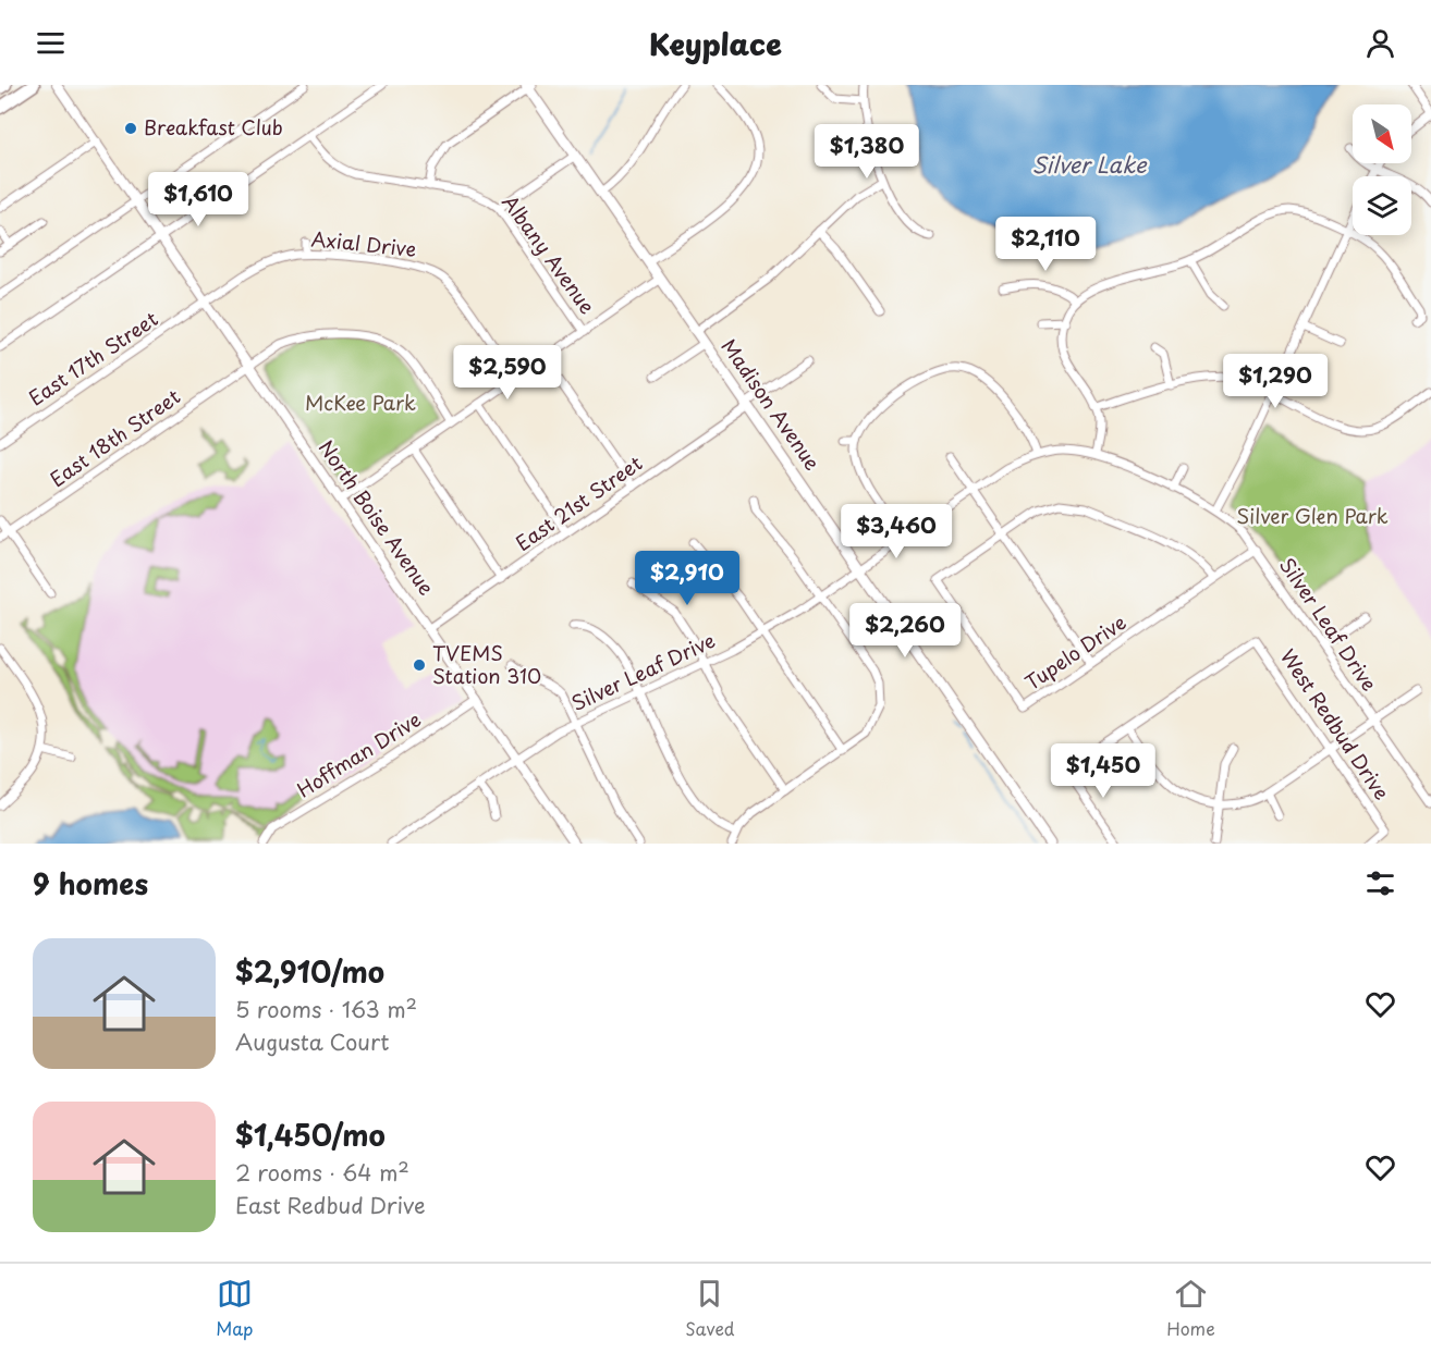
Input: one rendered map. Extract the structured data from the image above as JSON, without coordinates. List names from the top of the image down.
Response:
{
  "streets": {
    "main road": ["Madison Avenue"],
    "street": [
      "Axial Drive",
      "Albany Avenue",
      "East 17th Street",
      "East 18th Street",
      "East 21st Street",
      "North Boise Avenue",
      "Silver Leaf Drive",
      "Tupelo Drive",
      "West Redbud Drive",
      "Hoffman Drive"
    ]
  },
  "crossings": [
    ["Axial Drive", "East 17th Street"],
    ["Axial Drive", "North Boise Avenue"],
    ["East 17th Street", "North Boise Avenue"],
    ["Madison Avenue", "East 21st Street"],
    ["Madison Avenue", "Silver Leaf Drive"],
    ["East 18th Street", "North Boise Avenue"],
    ["East 21st Street", "North Boise Avenue"],
    ["North Boise Avenue", "Silver Leaf Drive"],
    ["North Boise Avenue", "Hoffman Drive"],
    ["Silver Leaf Drive", "Tupelo Drive"]
  ],
  "water": ["Silver Lake"],
  "parks": ["McKee Park", "Silver Glen Park"],
  "places": ["Breakfast Club", "TVEMS Station 310"],
  "north": "bottom right",
  "page": {
    "header": "Keyplace",
    "price": [
      "$1,380",
      "$1,610",
      "$2,110",
      "$2,590",
      "$1,290",
      "$3,460",
      "$2,910",
      "$2,260",
      "$1,450"
    ],
    "heading": "9 homes",
    "list": [
      {
        "name": "$2,910/mo",
        "note": "5 rooms · 163 m² · Augusta Court"
      },
      {
        "name": "$1,450/mo",
        "note": "2 rooms · 64 m² · East Redbud Drive"
      }
    ],
    "tabs": ["Map", "Saved", "Home"]
  }
}
